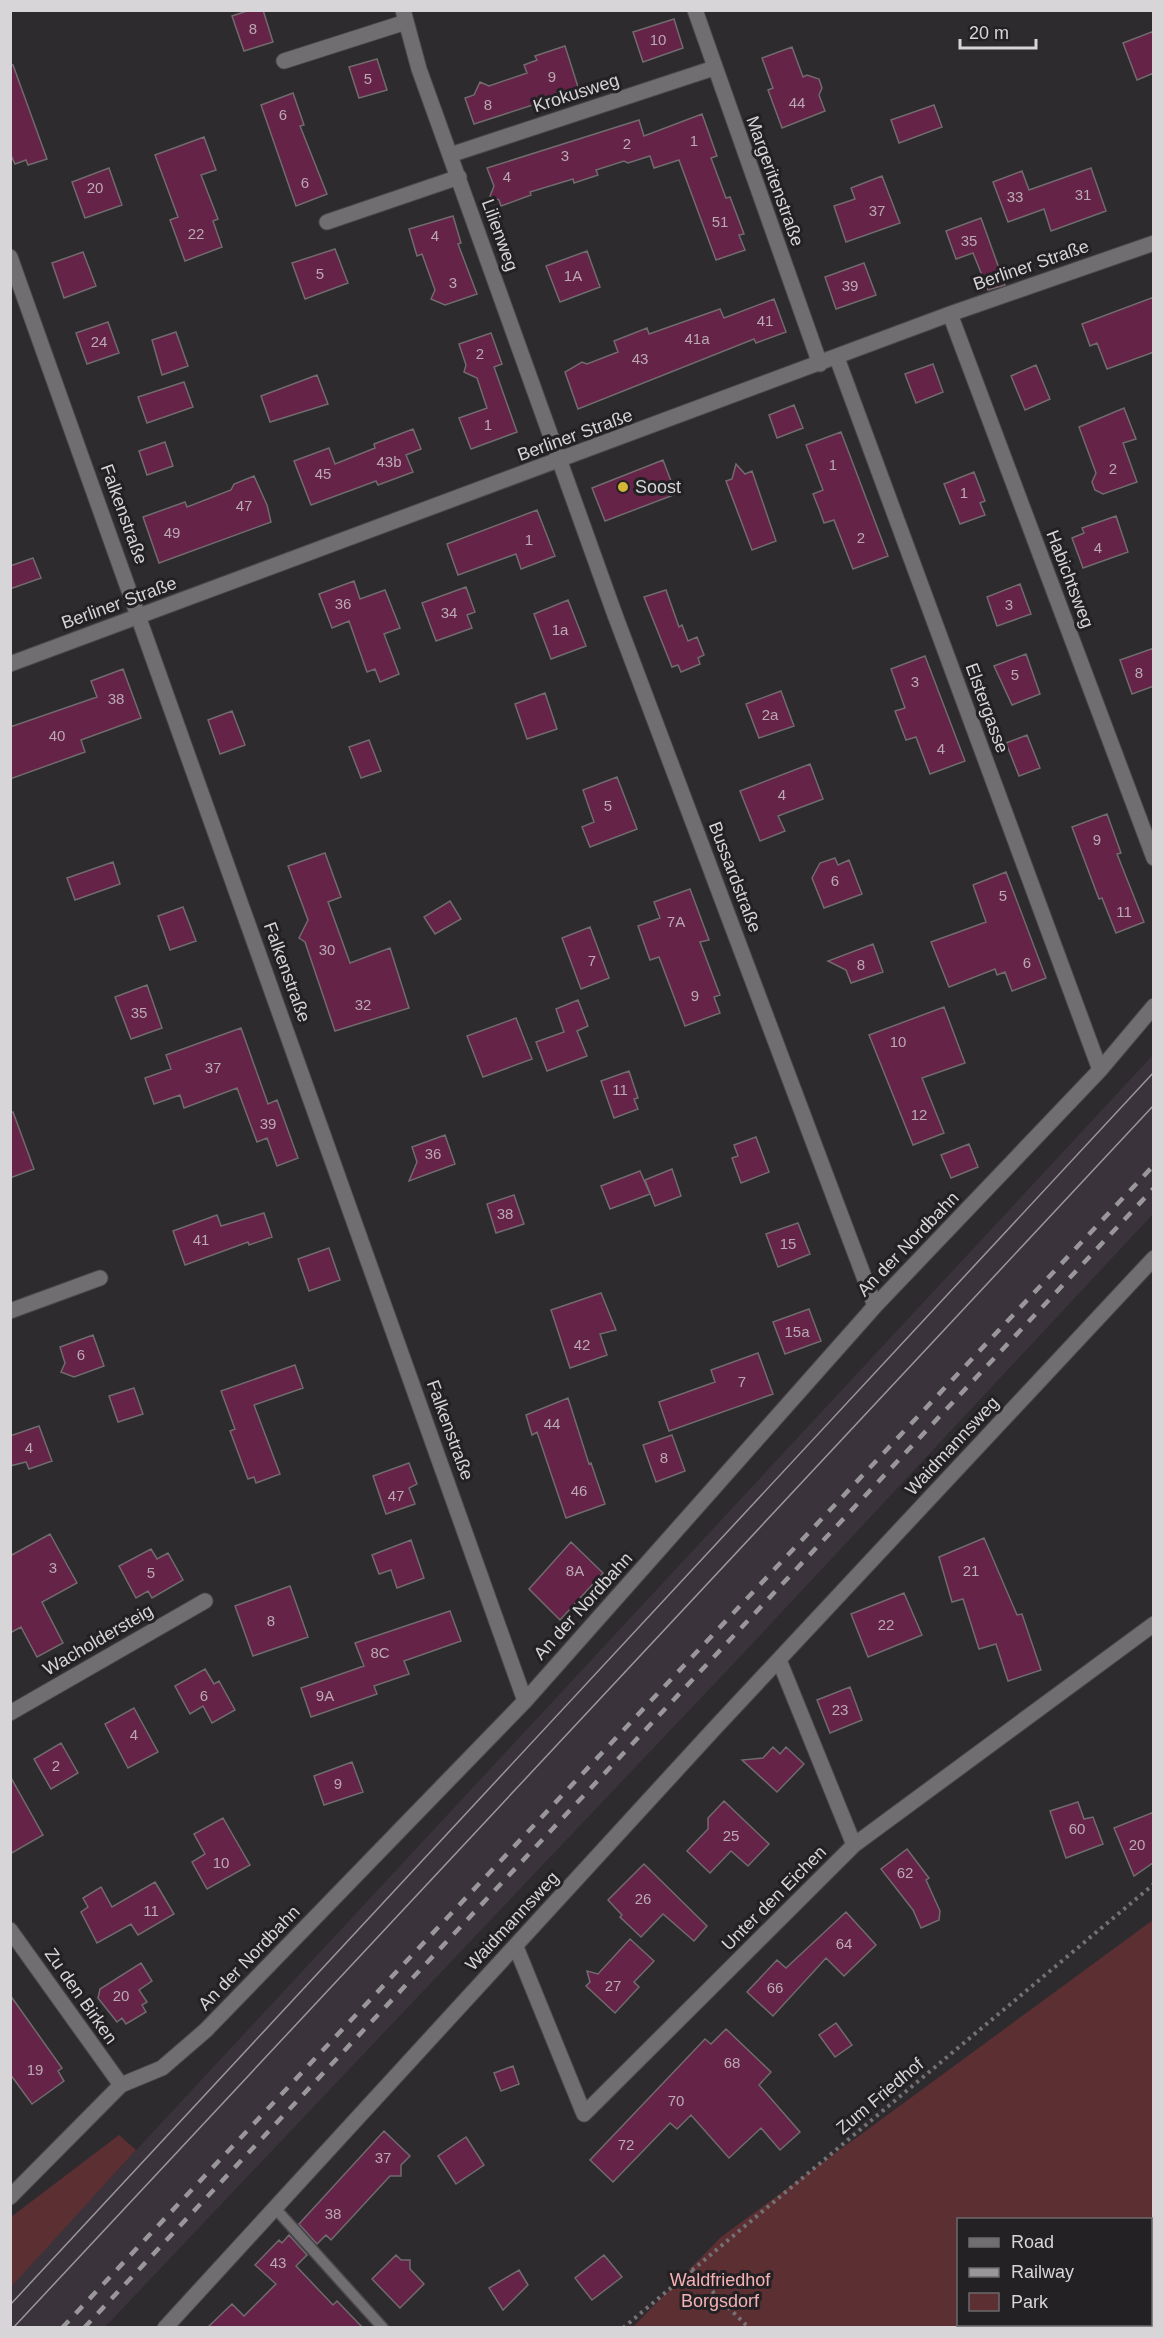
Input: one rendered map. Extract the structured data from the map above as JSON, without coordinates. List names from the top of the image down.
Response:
{
  "streets": {
    "street": [
      "Krokusweg",
      "Margeritenstraße",
      "Lilienweg",
      "Berliner Straße",
      "Falkenstraße",
      "Habichtsweg",
      "Elstergasse",
      "Bussardstraße",
      "An der Nordbahn",
      "Waidmannsweg",
      "Wacholdersteig",
      "Unter den Eichen",
      "Zu den Birken"
    ],
    "path": ["Zum Friedhof"]
  },
  "crossings": [
    ["Krokusweg", "Margeritenstraße"],
    ["Krokusweg", "Lilienweg"],
    ["Margeritenstraße", "Berliner Straße"],
    ["Lilienweg", "Berliner Straße"],
    ["Lilienweg", "Bussardstraße"],
    ["Berliner Straße", "Falkenstraße"],
    ["Berliner Straße", "Habichtsweg"],
    ["Berliner Straße", "Elstergasse"],
    ["Berliner Straße", "Bussardstraße"],
    ["Falkenstraße", "An der Nordbahn"],
    ["Elstergasse", "An der Nordbahn"],
    ["Bussardstraße", "An der Nordbahn"],
    ["An der Nordbahn", "Zu den Birken"],
    ["Waidmannsweg", "Unter den Eichen"]
  ],
  "parks": ["Waldfriedhof Borgsdorf"],
  "places": ["Soost"],
  "house_numbers": [
    "8",
    "10",
    "9",
    "5",
    "44",
    "8",
    "6",
    "1",
    "2",
    "3",
    "4",
    "6",
    "20",
    "31",
    "33",
    "37",
    "51",
    "22",
    "4",
    "35",
    "5",
    "1A",
    "3",
    "39",
    "41",
    "41a",
    "24",
    "2",
    "43",
    "1",
    "43b",
    "1",
    "2",
    "45",
    "1",
    "47",
    "49",
    "2",
    "1",
    "4",
    "36",
    "3",
    "34",
    "1a",
    "8",
    "5",
    "3",
    "38",
    "2a",
    "40",
    "4",
    "4",
    "5",
    "9",
    "6",
    "5",
    "11",
    "7A",
    "30",
    "7",
    "6",
    "8",
    "9",
    "32",
    "35",
    "10",
    "37",
    "11",
    "12",
    "39",
    "36",
    "38",
    "41",
    "15",
    "15a",
    "42",
    "6",
    "7",
    "44",
    "4",
    "8",
    "46",
    "47",
    "3",
    "8A",
    "21",
    "5",
    "8",
    "22",
    "8C",
    "6",
    "9A",
    "23",
    "4",
    "2",
    "9",
    "60",
    "25",
    "20",
    "10",
    "62",
    "26",
    "11",
    "64",
    "27",
    "66",
    "20",
    "68",
    "19",
    "70",
    "72",
    "37",
    "38",
    "43"
  ],
  "legend": ["Road", "Railway", "Park"],
  "scale_bar": "20 m"
}
